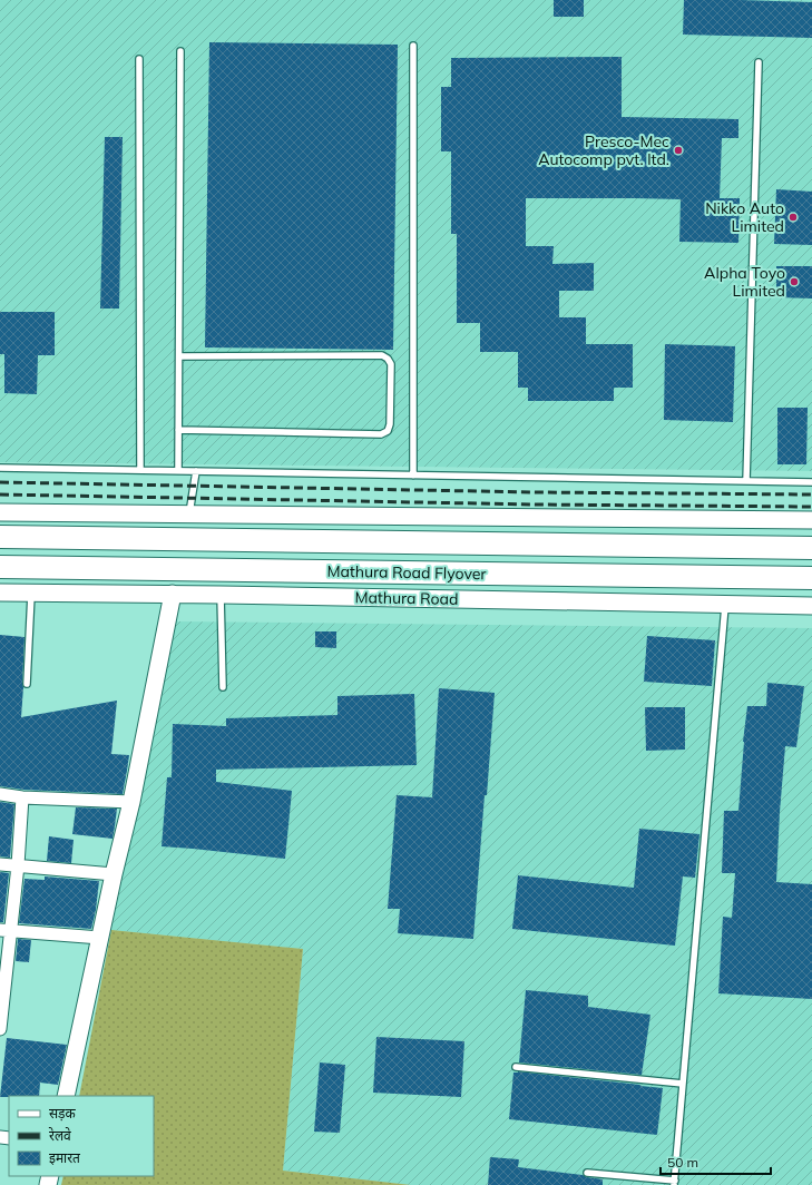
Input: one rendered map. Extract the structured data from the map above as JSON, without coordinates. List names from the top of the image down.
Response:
{
  "streets": {
    "highway": ["Mathura Road Flyover"],
    "main road": ["Mathura Road"]
  },
  "places": ["Presco-Mec Autocomp pvt. ltd.", "Nikko Auto Limited", "Alpha Toyo Limited"],
  "legend": ["सड़क", "रेलवे", "इमारत"],
  "scale_bar": "50 m"
}
